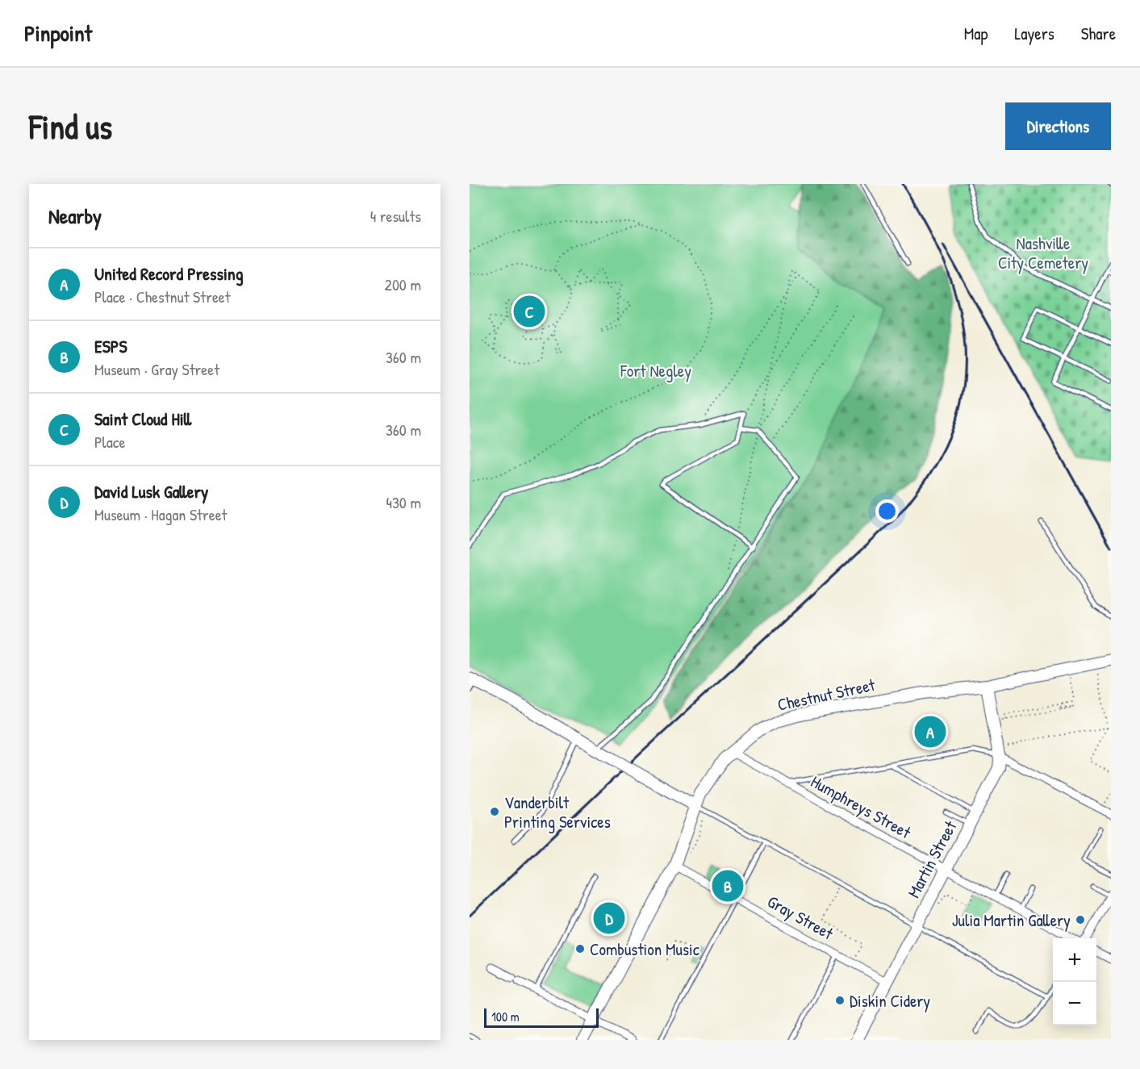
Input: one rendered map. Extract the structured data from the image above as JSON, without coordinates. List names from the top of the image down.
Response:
{
  "streets": {
    "street": [
      "Chestnut Street",
      "Humphreys Street",
      "Martin Street",
      "Gray Street"
    ]
  },
  "crossings": [
    ["Chestnut Street", "Humphreys Street"],
    ["Chestnut Street", "Martin Street"],
    ["Chestnut Street", "Gray Street"],
    ["Humphreys Street", "Martin Street"],
    ["Martin Street", "Gray Street"]
  ],
  "parks": ["Nashville City Cemetery", "Fort Negley"],
  "places": [
    "Vanderbilt Printing Services",
    "Julia Martin Gallery",
    "Combustion Music",
    "Diskin Cidery"
  ],
  "scale_bar": "100 m",
  "page": {
    "header": "Pinpoint",
    "nav": ["Map", "Layers", "Share"],
    "buttons": "Directions",
    "title": "Find us",
    "heading": ["Nearby", "4 results"],
    "list": [
      {
        "mark": "A",
        "name": "United Record Pressing",
        "note": "Place · Chestnut Street",
        "value": "200 m"
      },
      {
        "mark": "B",
        "name": "ESPS",
        "note": "Museum · Gray Street",
        "value": "360 m"
      },
      {
        "mark": "C",
        "name": "Saint Cloud Hill",
        "note": "Place",
        "value": "360 m"
      },
      {
        "mark": "D",
        "name": "David Lusk Gallery",
        "note": "Museum · Hagan Street",
        "value": "430 m"
      }
    ],
    "pins": [
      "C",
      "A",
      "B",
      "D"
    ],
    "map_buttons": ["+", "−"],
    "scale": "100 m"
  }
}
